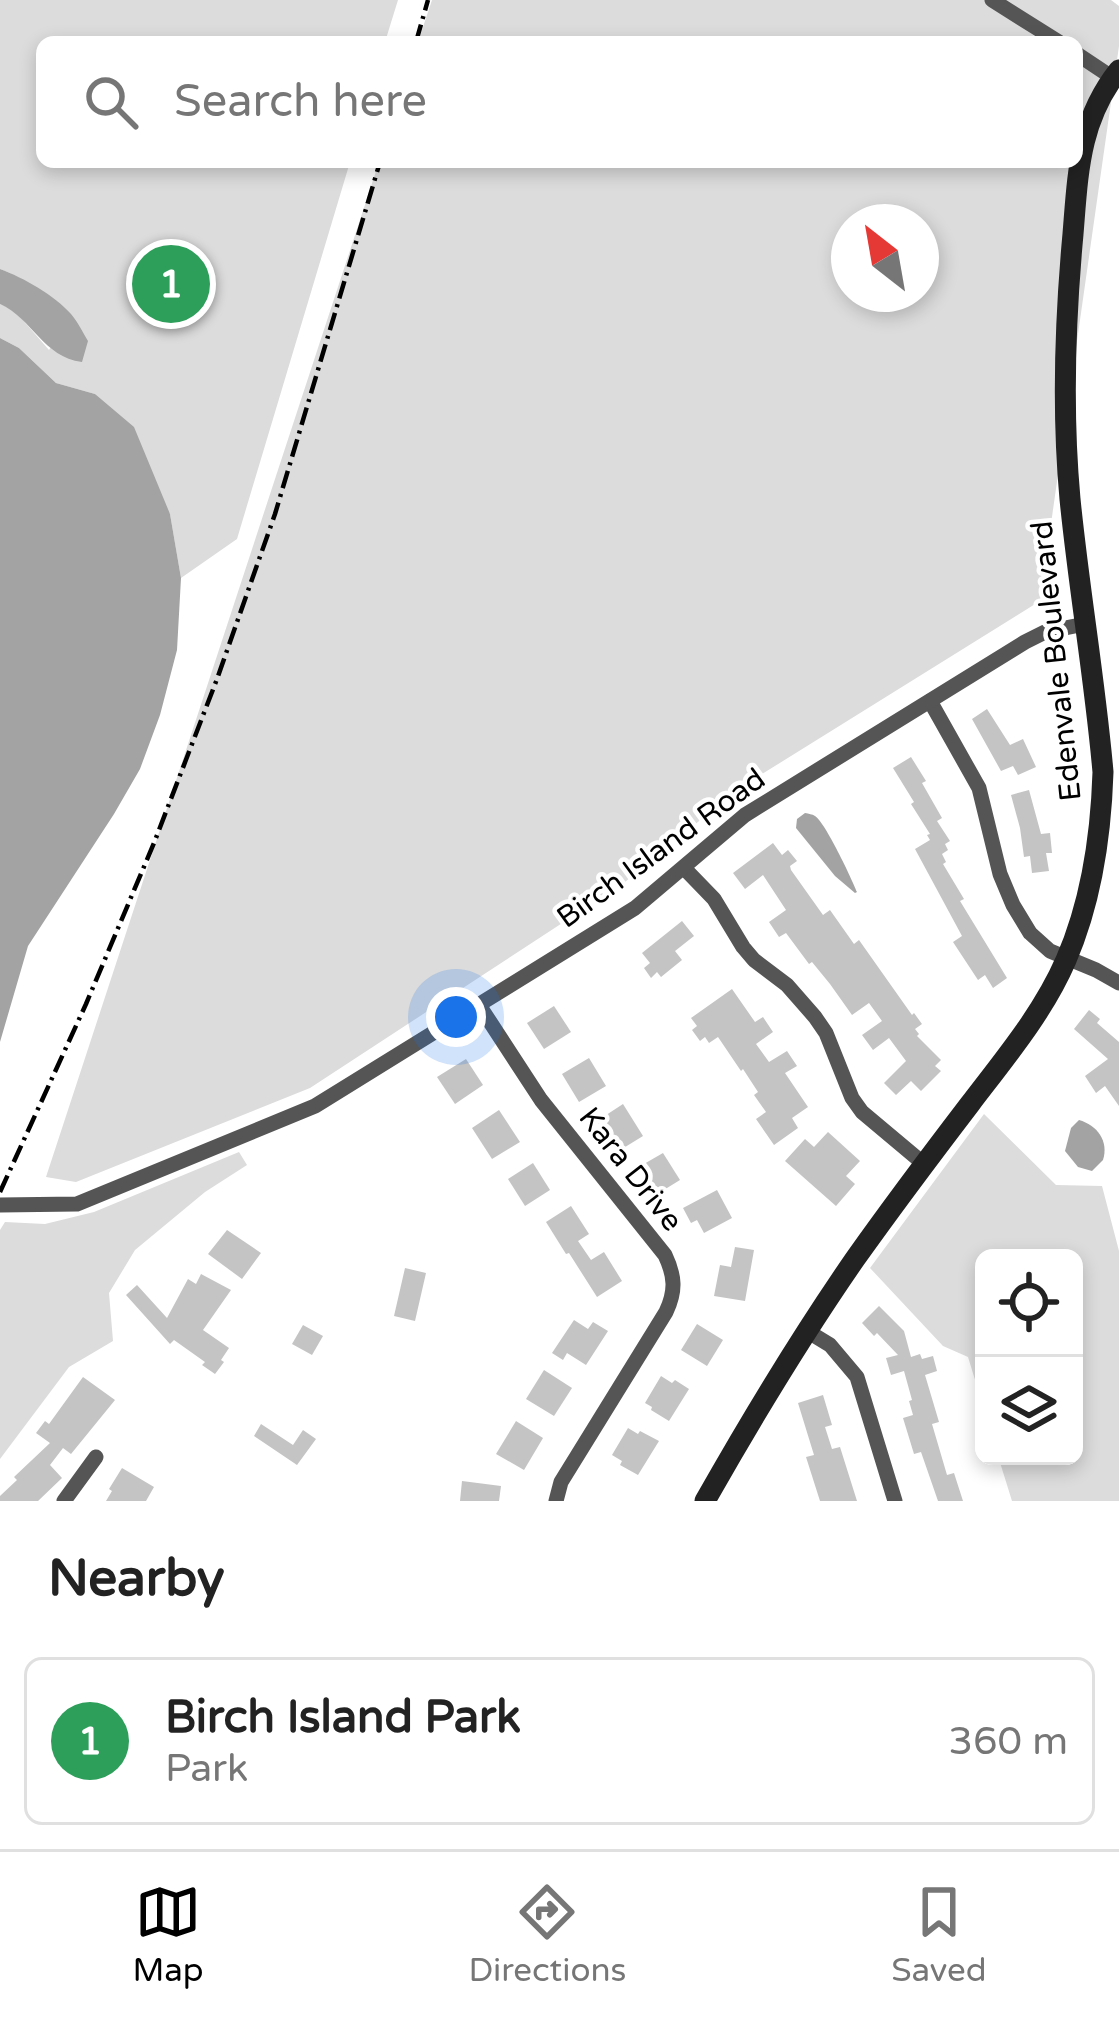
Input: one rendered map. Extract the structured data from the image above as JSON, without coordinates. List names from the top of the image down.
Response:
{
  "streets": {
    "street": ["Edenvale Boulevard", "Birch Island Road", "Kara Drive"]
  },
  "crossings": [
    ["Edenvale Boulevard", "Birch Island Road"],
    ["Birch Island Road", "Kara Drive"]
  ],
  "north": "top left",
  "page": {
    "search": "Search here",
    "pins": "1",
    "heading": "Nearby",
    "list": [
      {
        "mark": "1",
        "name": "Birch Island Park",
        "note": "Park",
        "value": "360 m"
      }
    ],
    "nav": ["Map", "Directions", "Saved"]
  }
}
